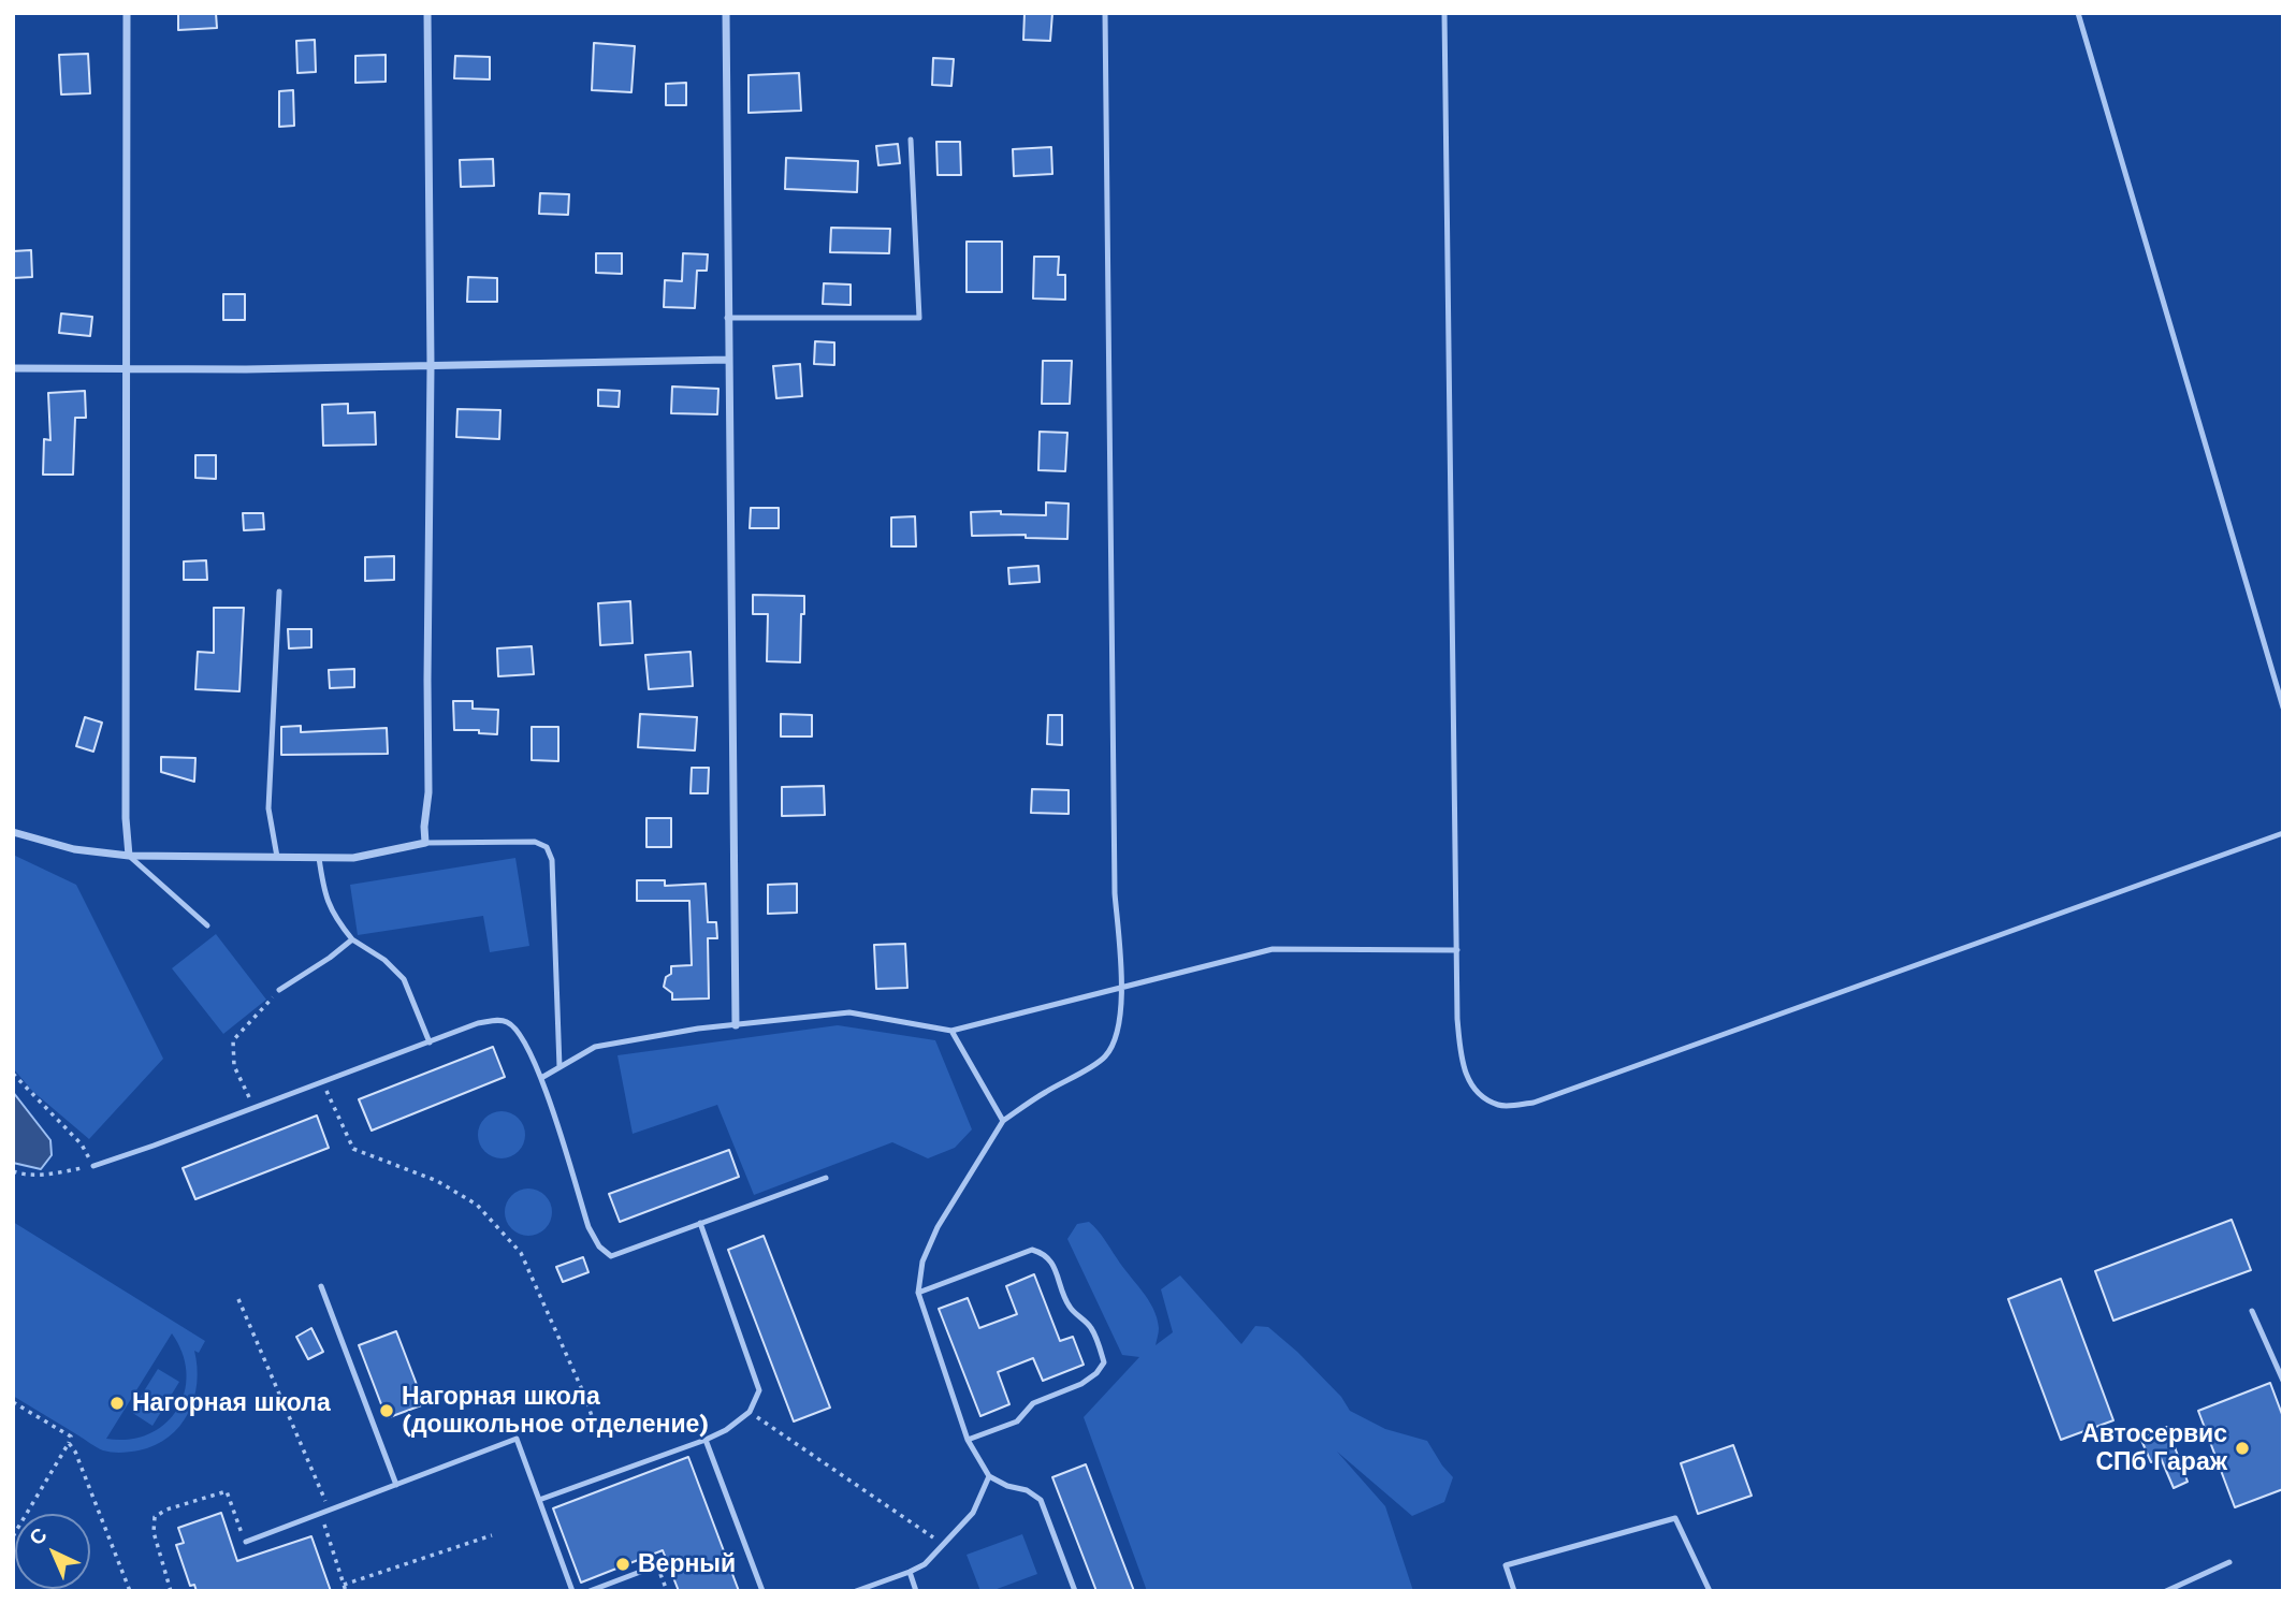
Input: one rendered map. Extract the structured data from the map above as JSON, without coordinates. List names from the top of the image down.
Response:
{
  "places": [
    "Нагорная школа",
    "Нагорная школа (дошкольное отделение)",
    "Автосервис СПб Гараж",
    "Верный"
  ],
  "north": "top left"
}
